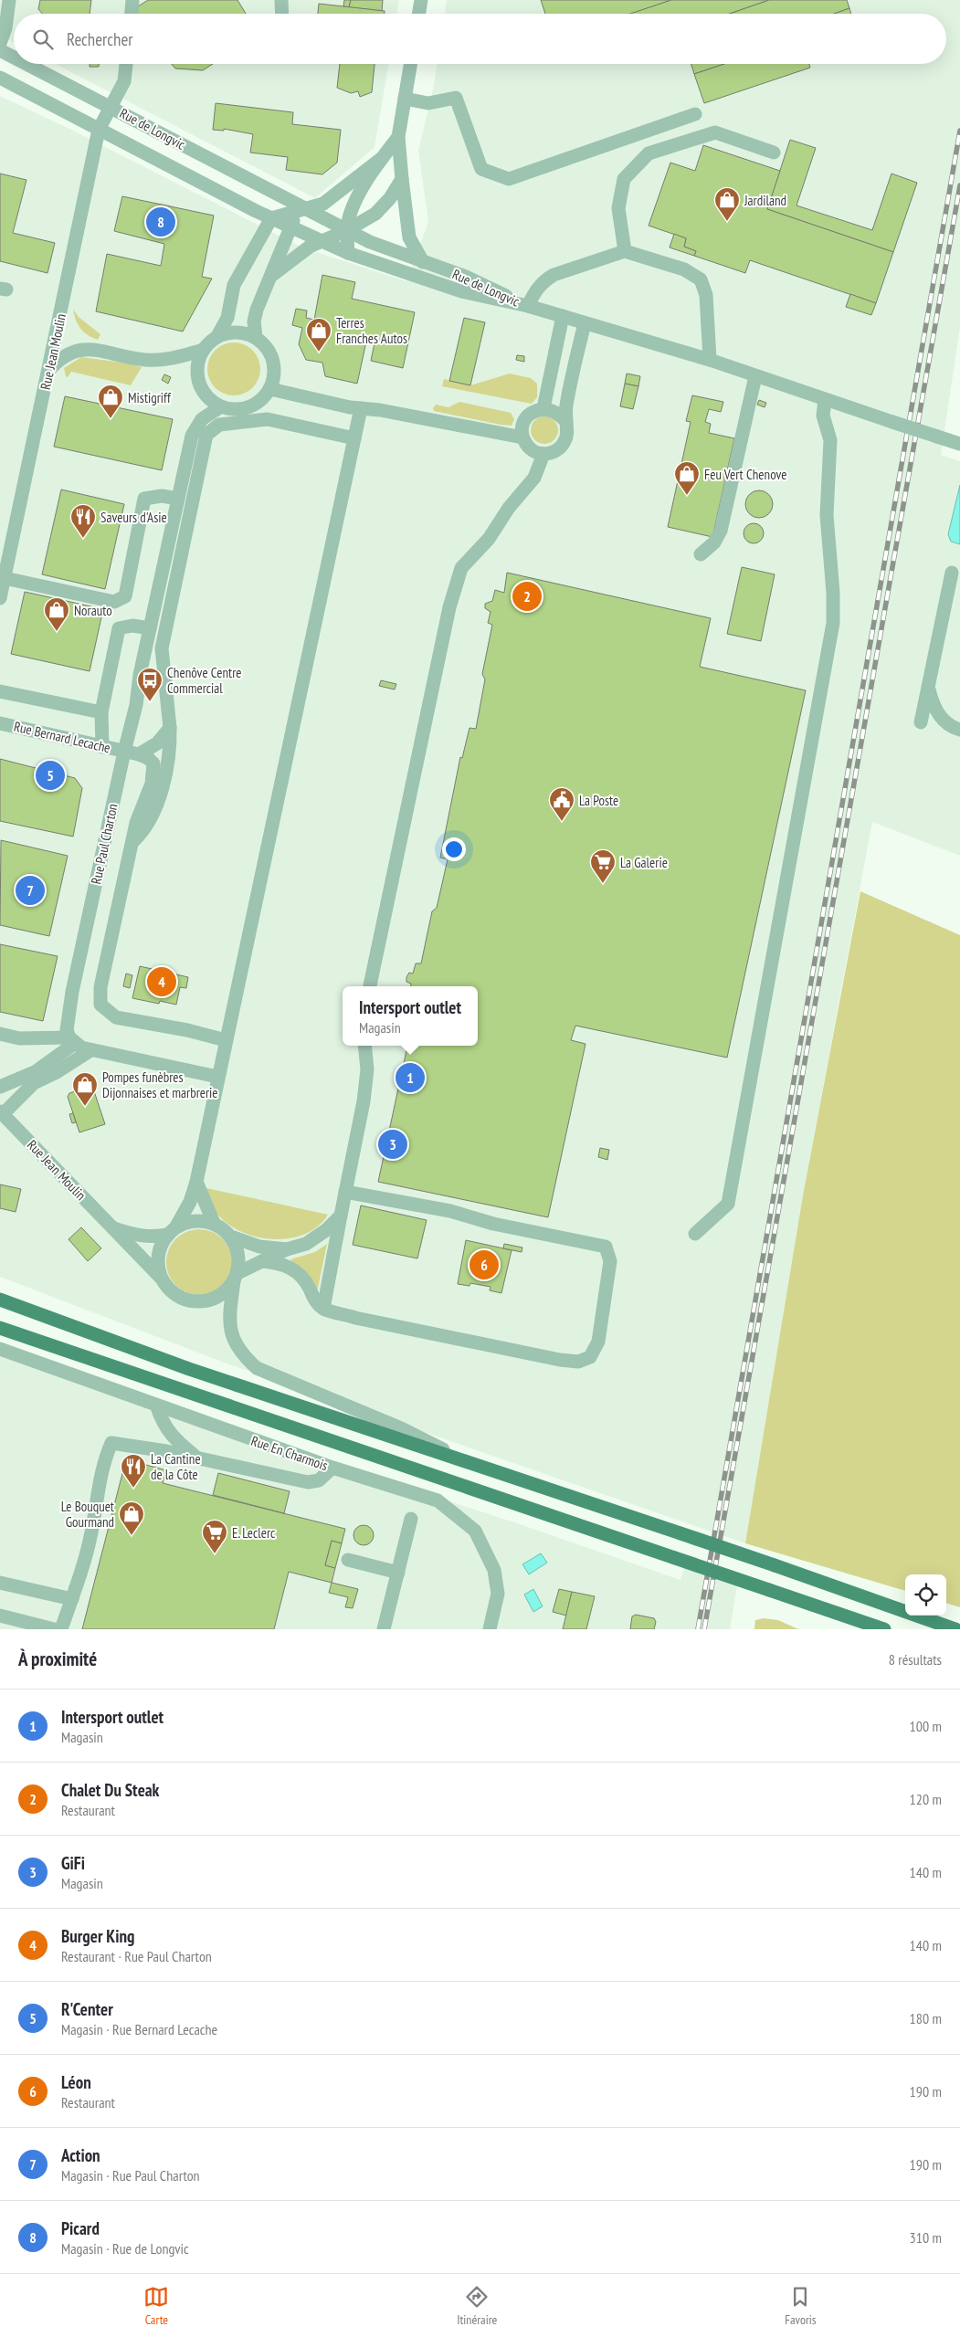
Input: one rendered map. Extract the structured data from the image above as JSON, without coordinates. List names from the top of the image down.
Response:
{
  "streets": {
    "street": [
      "Rue de Longvic",
      "Rue Jean Moulin",
      "Rue Bernard Lecache",
      "Rue Paul Charton",
      "Rue En Charmois"
    ]
  },
  "crossings": [
    ["Rue de Longvic", "Rue Jean Moulin"],
    ["Rue Bernard Lecache", "Rue Paul Charton"]
  ],
  "places": {
    "shop": [
      "Jardiland",
      "Terres Franches Autos",
      "Mistigriff",
      "Feu Vert Chenove",
      "Norauto",
      "Pompes funèbres Dijonnaises et marbrerie",
      "Le Bouquet Gourmand"
    ],
    "restaurant": ["Saveurs d'Asie", "La Cantine de la Côte"],
    "bus stop": ["Chenôve Centre Commercial"],
    "public building": ["La Poste"],
    "supermarket": ["La Galerie", "E. Leclerc"]
  },
  "page": {
    "search": "Rechercher",
    "pins": [
      "8",
      "2",
      "5",
      "7",
      "4",
      "1",
      "3",
      "6"
    ],
    "popup": ["Intersport outlet", "Magasin"],
    "heading": ["À proximité", "8 résultats"],
    "list": [
      {
        "mark": "1",
        "name": "Intersport outlet",
        "note": "Magasin",
        "value": "100 m"
      },
      {
        "mark": "2",
        "name": "Chalet Du Steak",
        "note": "Restaurant",
        "value": "120 m"
      },
      {
        "mark": "3",
        "name": "GiFi",
        "note": "Magasin",
        "value": "140 m"
      },
      {
        "mark": "4",
        "name": "Burger King",
        "note": "Restaurant · Rue Paul Charton",
        "value": "140 m"
      },
      {
        "mark": "5",
        "name": "R'Center",
        "note": "Magasin · Rue Bernard Lecache",
        "value": "180 m"
      },
      {
        "mark": "6",
        "name": "Léon",
        "note": "Restaurant",
        "value": "190 m"
      },
      {
        "mark": "7",
        "name": "Action",
        "note": "Magasin · Rue Paul Charton",
        "value": "190 m"
      },
      {
        "mark": "8",
        "name": "Picard",
        "note": "Magasin · Rue de Longvic",
        "value": "310 m"
      }
    ],
    "nav": ["Carte", "Itinéraire", "Favoris"]
  }
}
